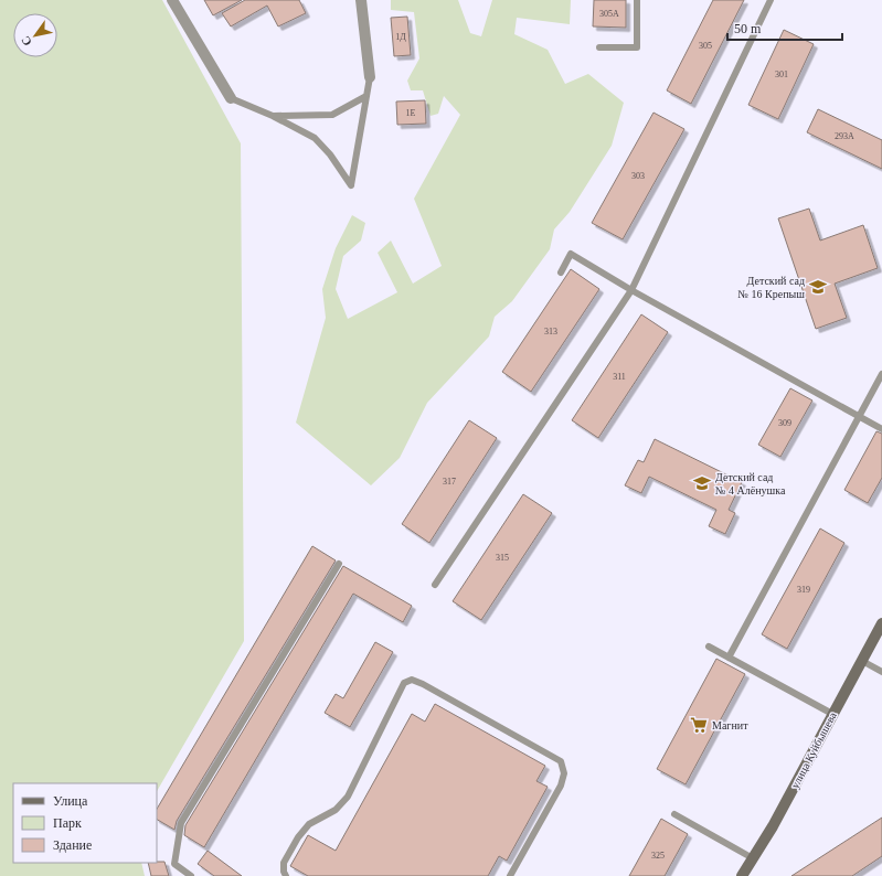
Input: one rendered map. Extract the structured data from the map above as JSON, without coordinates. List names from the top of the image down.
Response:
{
  "streets": {
    "street": ["улица Куйбышева"]
  },
  "places": {
    "school or university": ["Детский сад № 16 Крепыш", "Детский сад № 4 Алёнушка"],
    "supermarket": ["Магнит"]
  },
  "house_numbers": [
    "305А",
    "1Д",
    "305",
    "301",
    "1Е",
    "293А",
    "303",
    "313",
    "311",
    "309",
    "317",
    "315",
    "319",
    "325"
  ],
  "legend": ["Улица", "Парк", "Здание"],
  "scale_bar": "50 m",
  "north": "bottom left"
}
